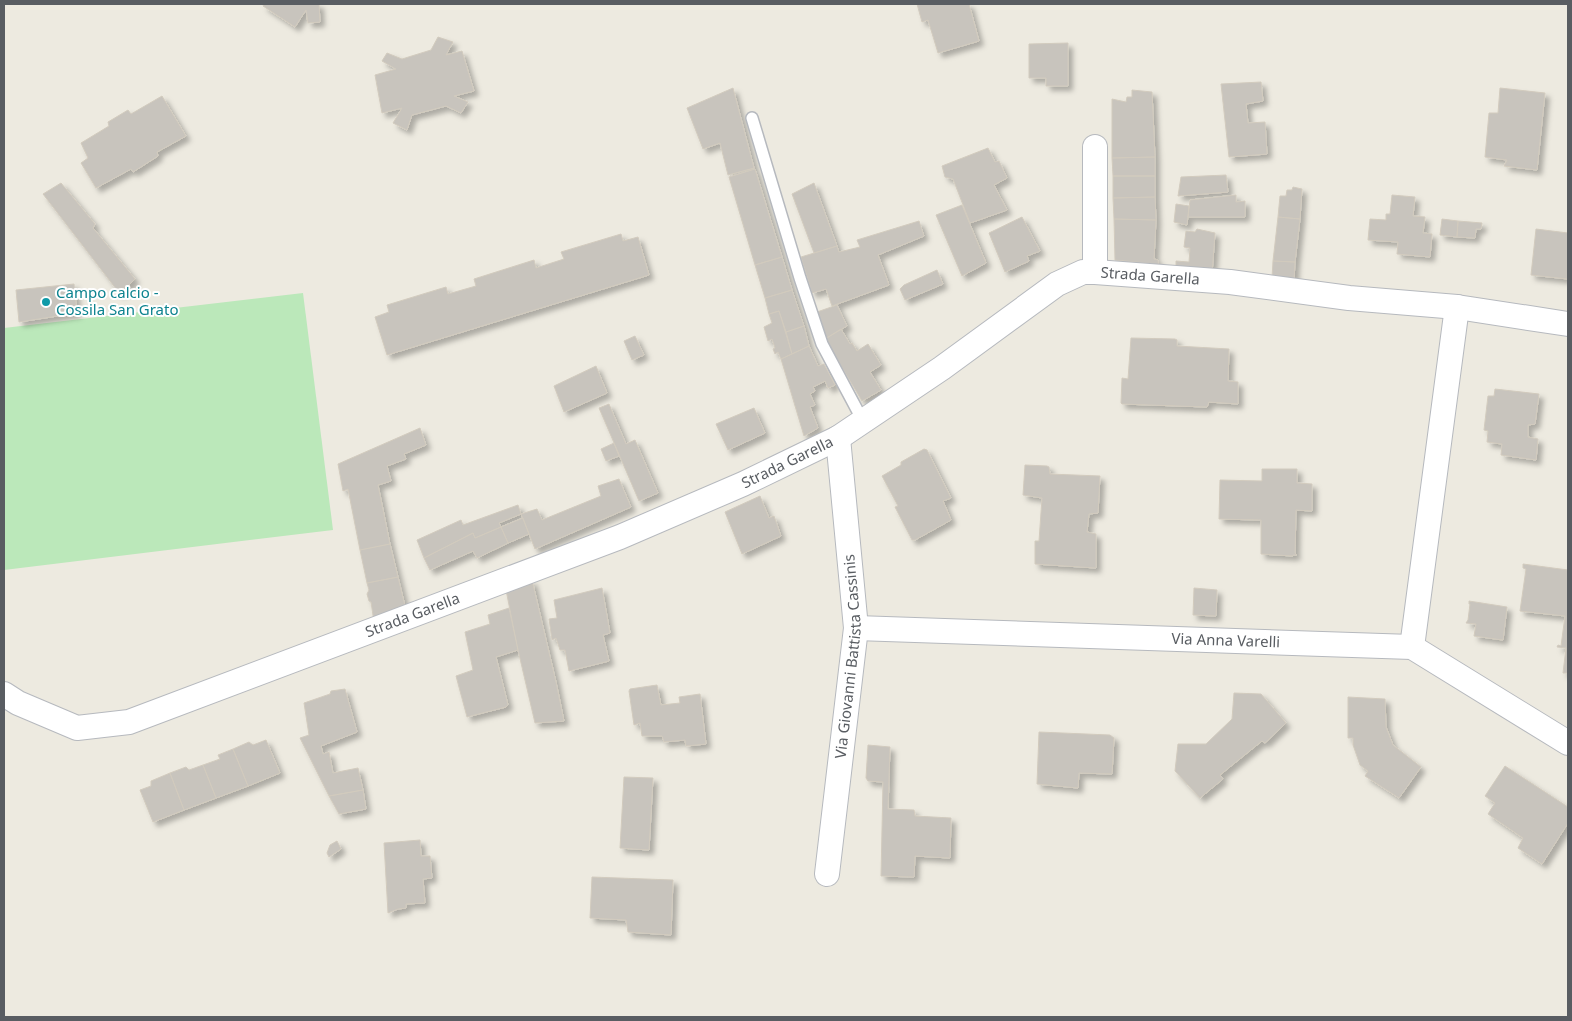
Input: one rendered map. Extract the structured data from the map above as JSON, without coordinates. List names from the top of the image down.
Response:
{
  "streets": {
    "street": ["Strada Garella", "Via Anna Varelli", "Via Giovanni Battista Cassinis"]
  },
  "crossings": [
    ["Strada Garella", "Via Giovanni Battista Cassinis"],
    ["Via Anna Varelli", "Via Giovanni Battista Cassinis"]
  ],
  "places": ["Campo calcio - Cossila San Grato"]
}
